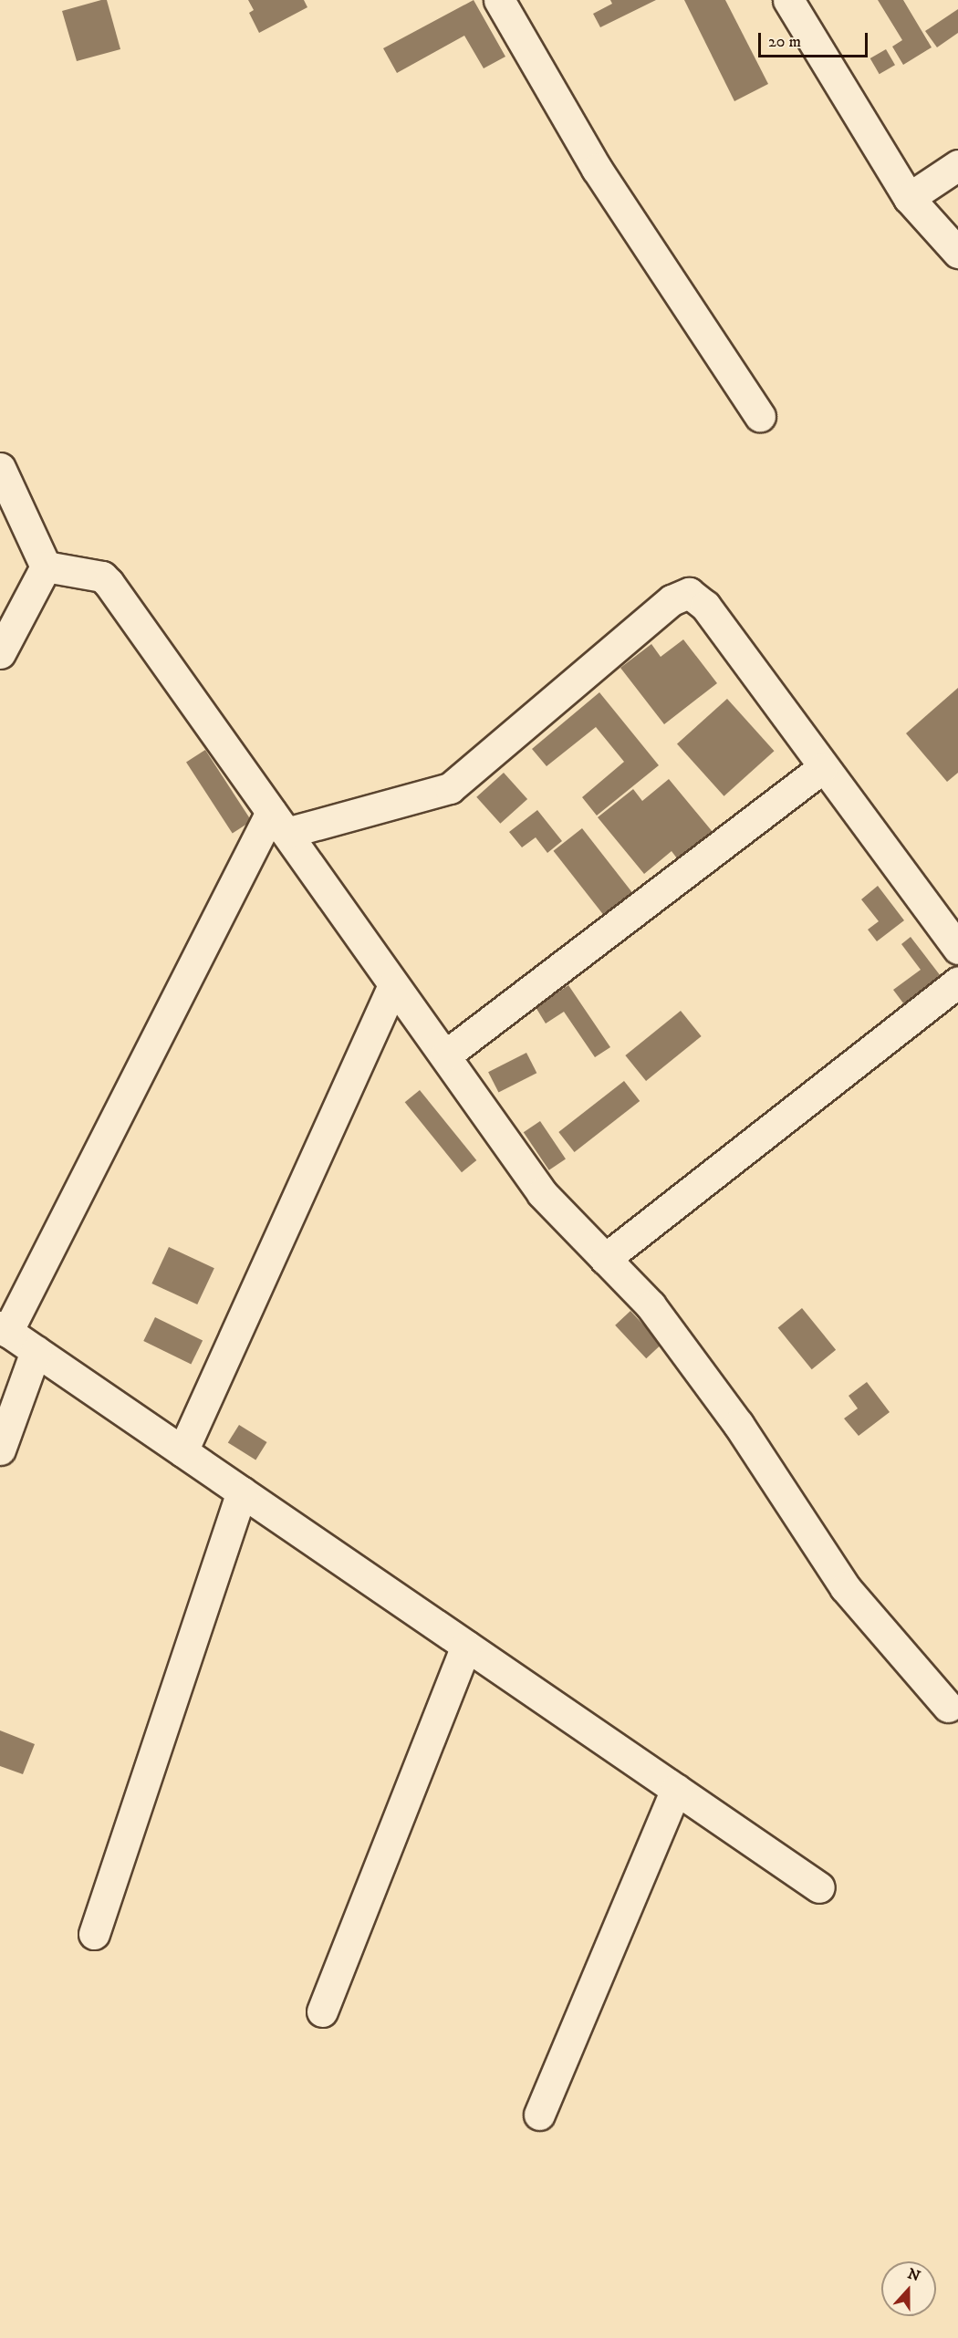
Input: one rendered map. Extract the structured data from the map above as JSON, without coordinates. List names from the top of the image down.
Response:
{
  "scale_bar": "20 m",
  "north": "top"
}
